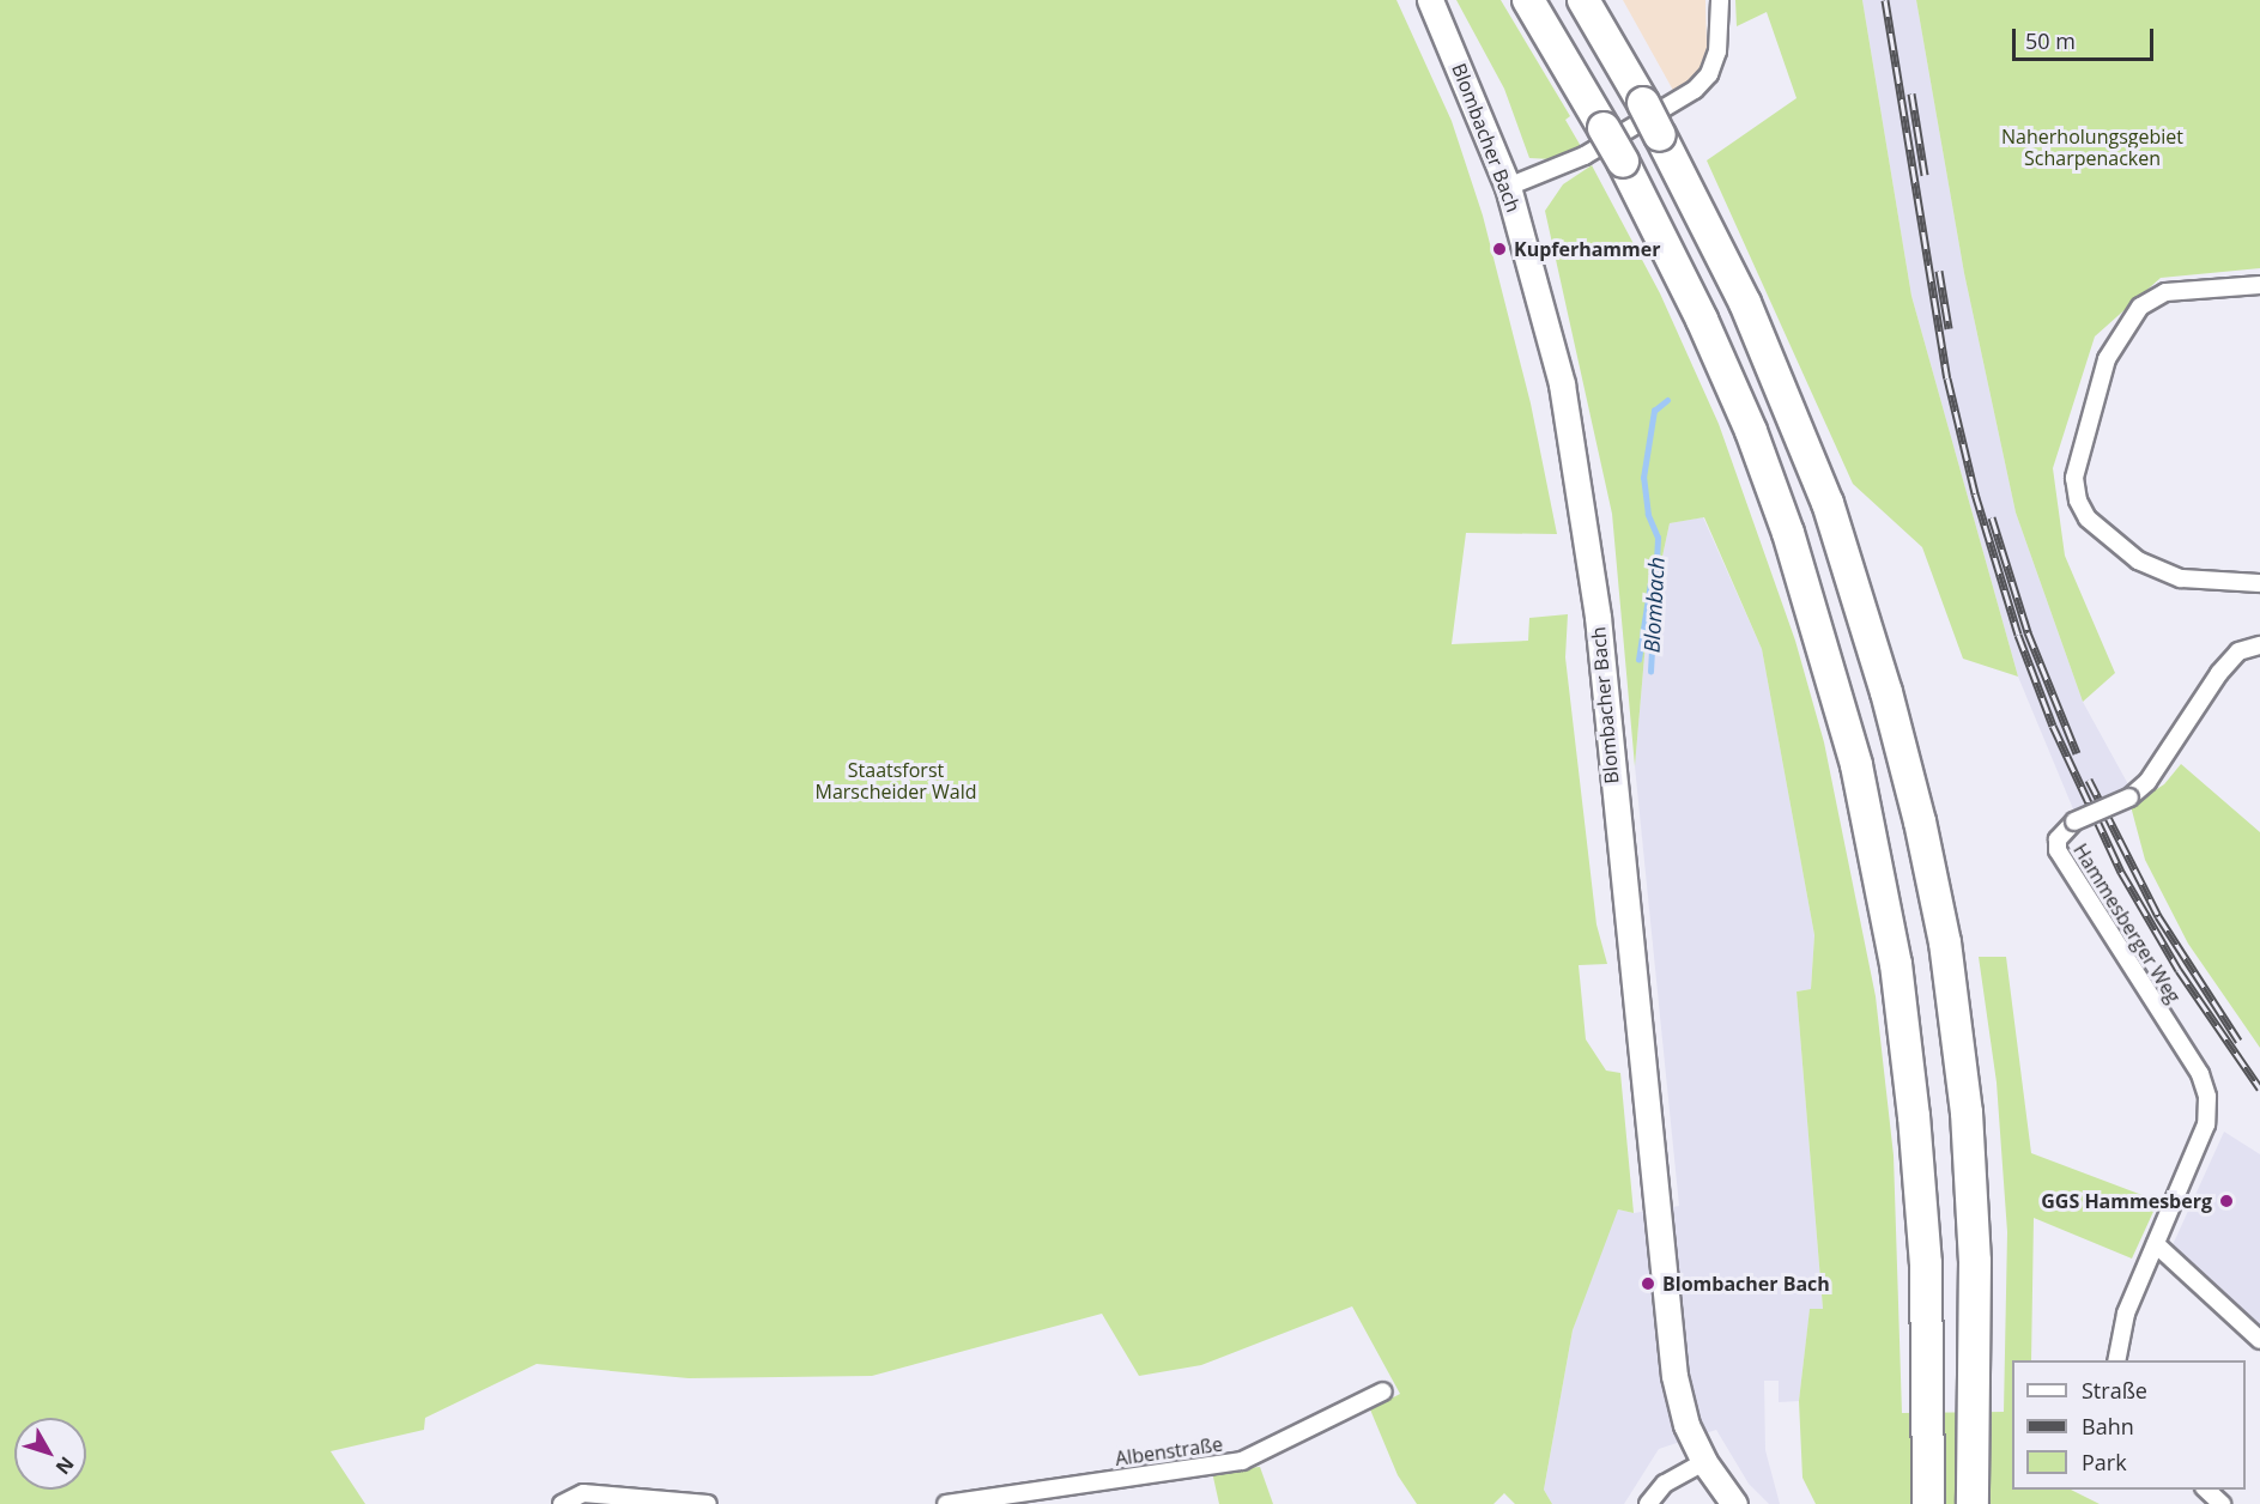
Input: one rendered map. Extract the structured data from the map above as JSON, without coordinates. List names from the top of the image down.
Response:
{
  "streets": {
    "main road": ["Blombacher Bach"],
    "street": ["Hammesberger Weg", "Albenstraße"]
  },
  "water": ["Blombach"],
  "parks": ["Naherholungsgebiet Scharpenacken", "Staatsforst Marscheider Wald"],
  "places": ["Kupferhammer", "GGS Hammesberg", "Blombacher Bach"],
  "legend": ["Straße", "Bahn", "Park"],
  "scale_bar": "50 m",
  "north": "bottom right"
}
